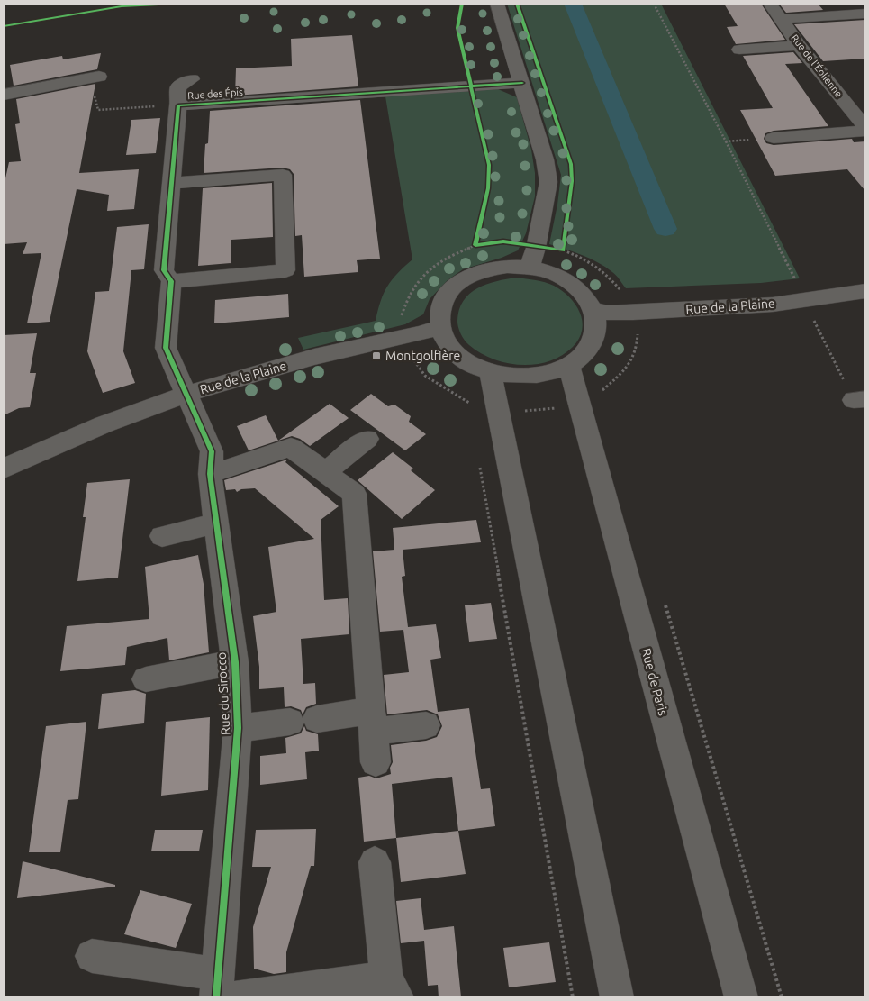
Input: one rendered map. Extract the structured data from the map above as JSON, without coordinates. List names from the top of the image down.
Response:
{
  "streets": {
    "street": [
      "Rue de l'Éolienne",
      "Rue des Épis",
      "Rue de la Plaine",
      "Rue de Paris",
      "Rue du Sirocco"
    ]
  },
  "crossings": [
    ["Rue des Épis", "Rue de la Plaine"],
    ["Rue des Épis", "Rue du Sirocco"],
    ["Rue de la Plaine", "Rue de Paris"],
    ["Rue de la Plaine", "Rue du Sirocco"]
  ],
  "places": {
    "transit": ["Montgolfière"]
  }
}
